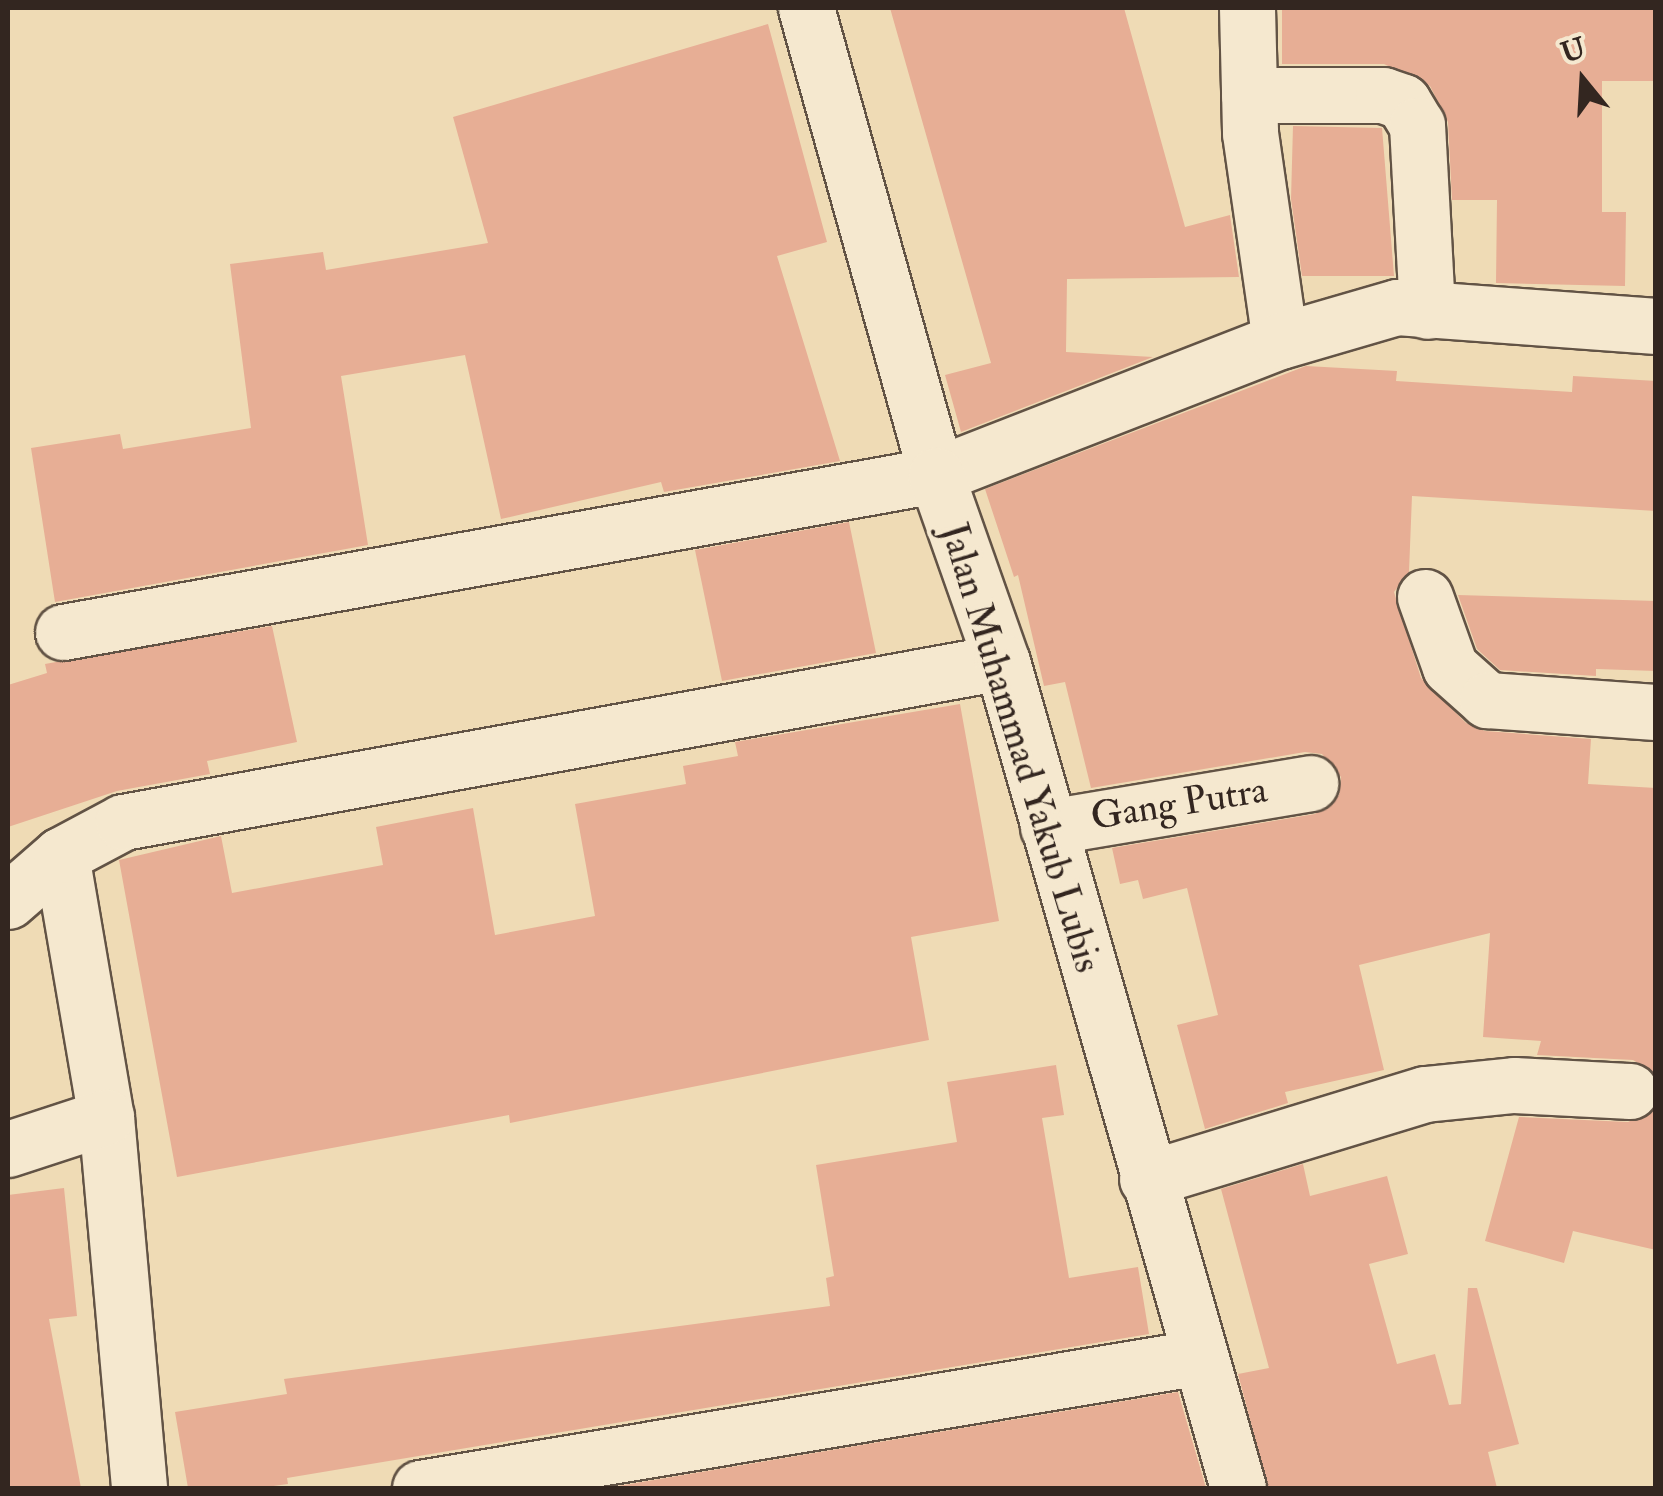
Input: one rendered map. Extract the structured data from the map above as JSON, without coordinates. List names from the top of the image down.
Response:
{
  "streets": {
    "street": ["Jalan Muhammad Yakub Lubis", "Gang Putra"]
  },
  "crossings": [
    ["Jalan Muhammad Yakub Lubis", "Gang Putra"]
  ],
  "north": "top"
}
